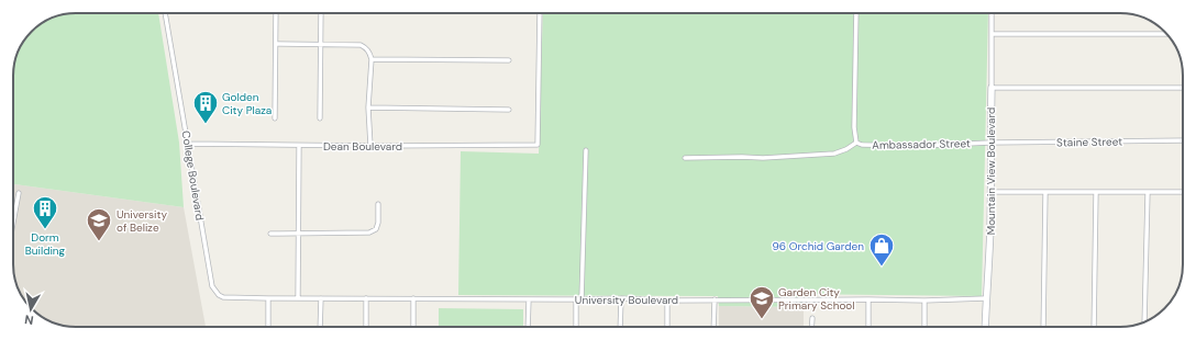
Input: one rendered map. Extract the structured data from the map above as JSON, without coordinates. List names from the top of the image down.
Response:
{
  "streets": {
    "street": [
      "Staine Street",
      "Ambassador Street",
      "Dean Boulevard",
      "Mountain View Boulevard",
      "College Boulevard",
      "University Boulevard"
    ]
  },
  "crossings": [
    ["Staine Street", "Ambassador Street"],
    ["Staine Street", "Mountain View Boulevard"],
    ["Ambassador Street", "Mountain View Boulevard"],
    ["Dean Boulevard", "College Boulevard"],
    ["Mountain View Boulevard", "University Boulevard"],
    ["College Boulevard", "University Boulevard"]
  ],
  "places": {
    "building": ["Golden City Plaza", "Dorm Building"],
    "school or university": ["University of Belize", "Garden City Primary School"],
    "shop": ["96 Orchid Garden"]
  },
  "north": "bottom"
}
